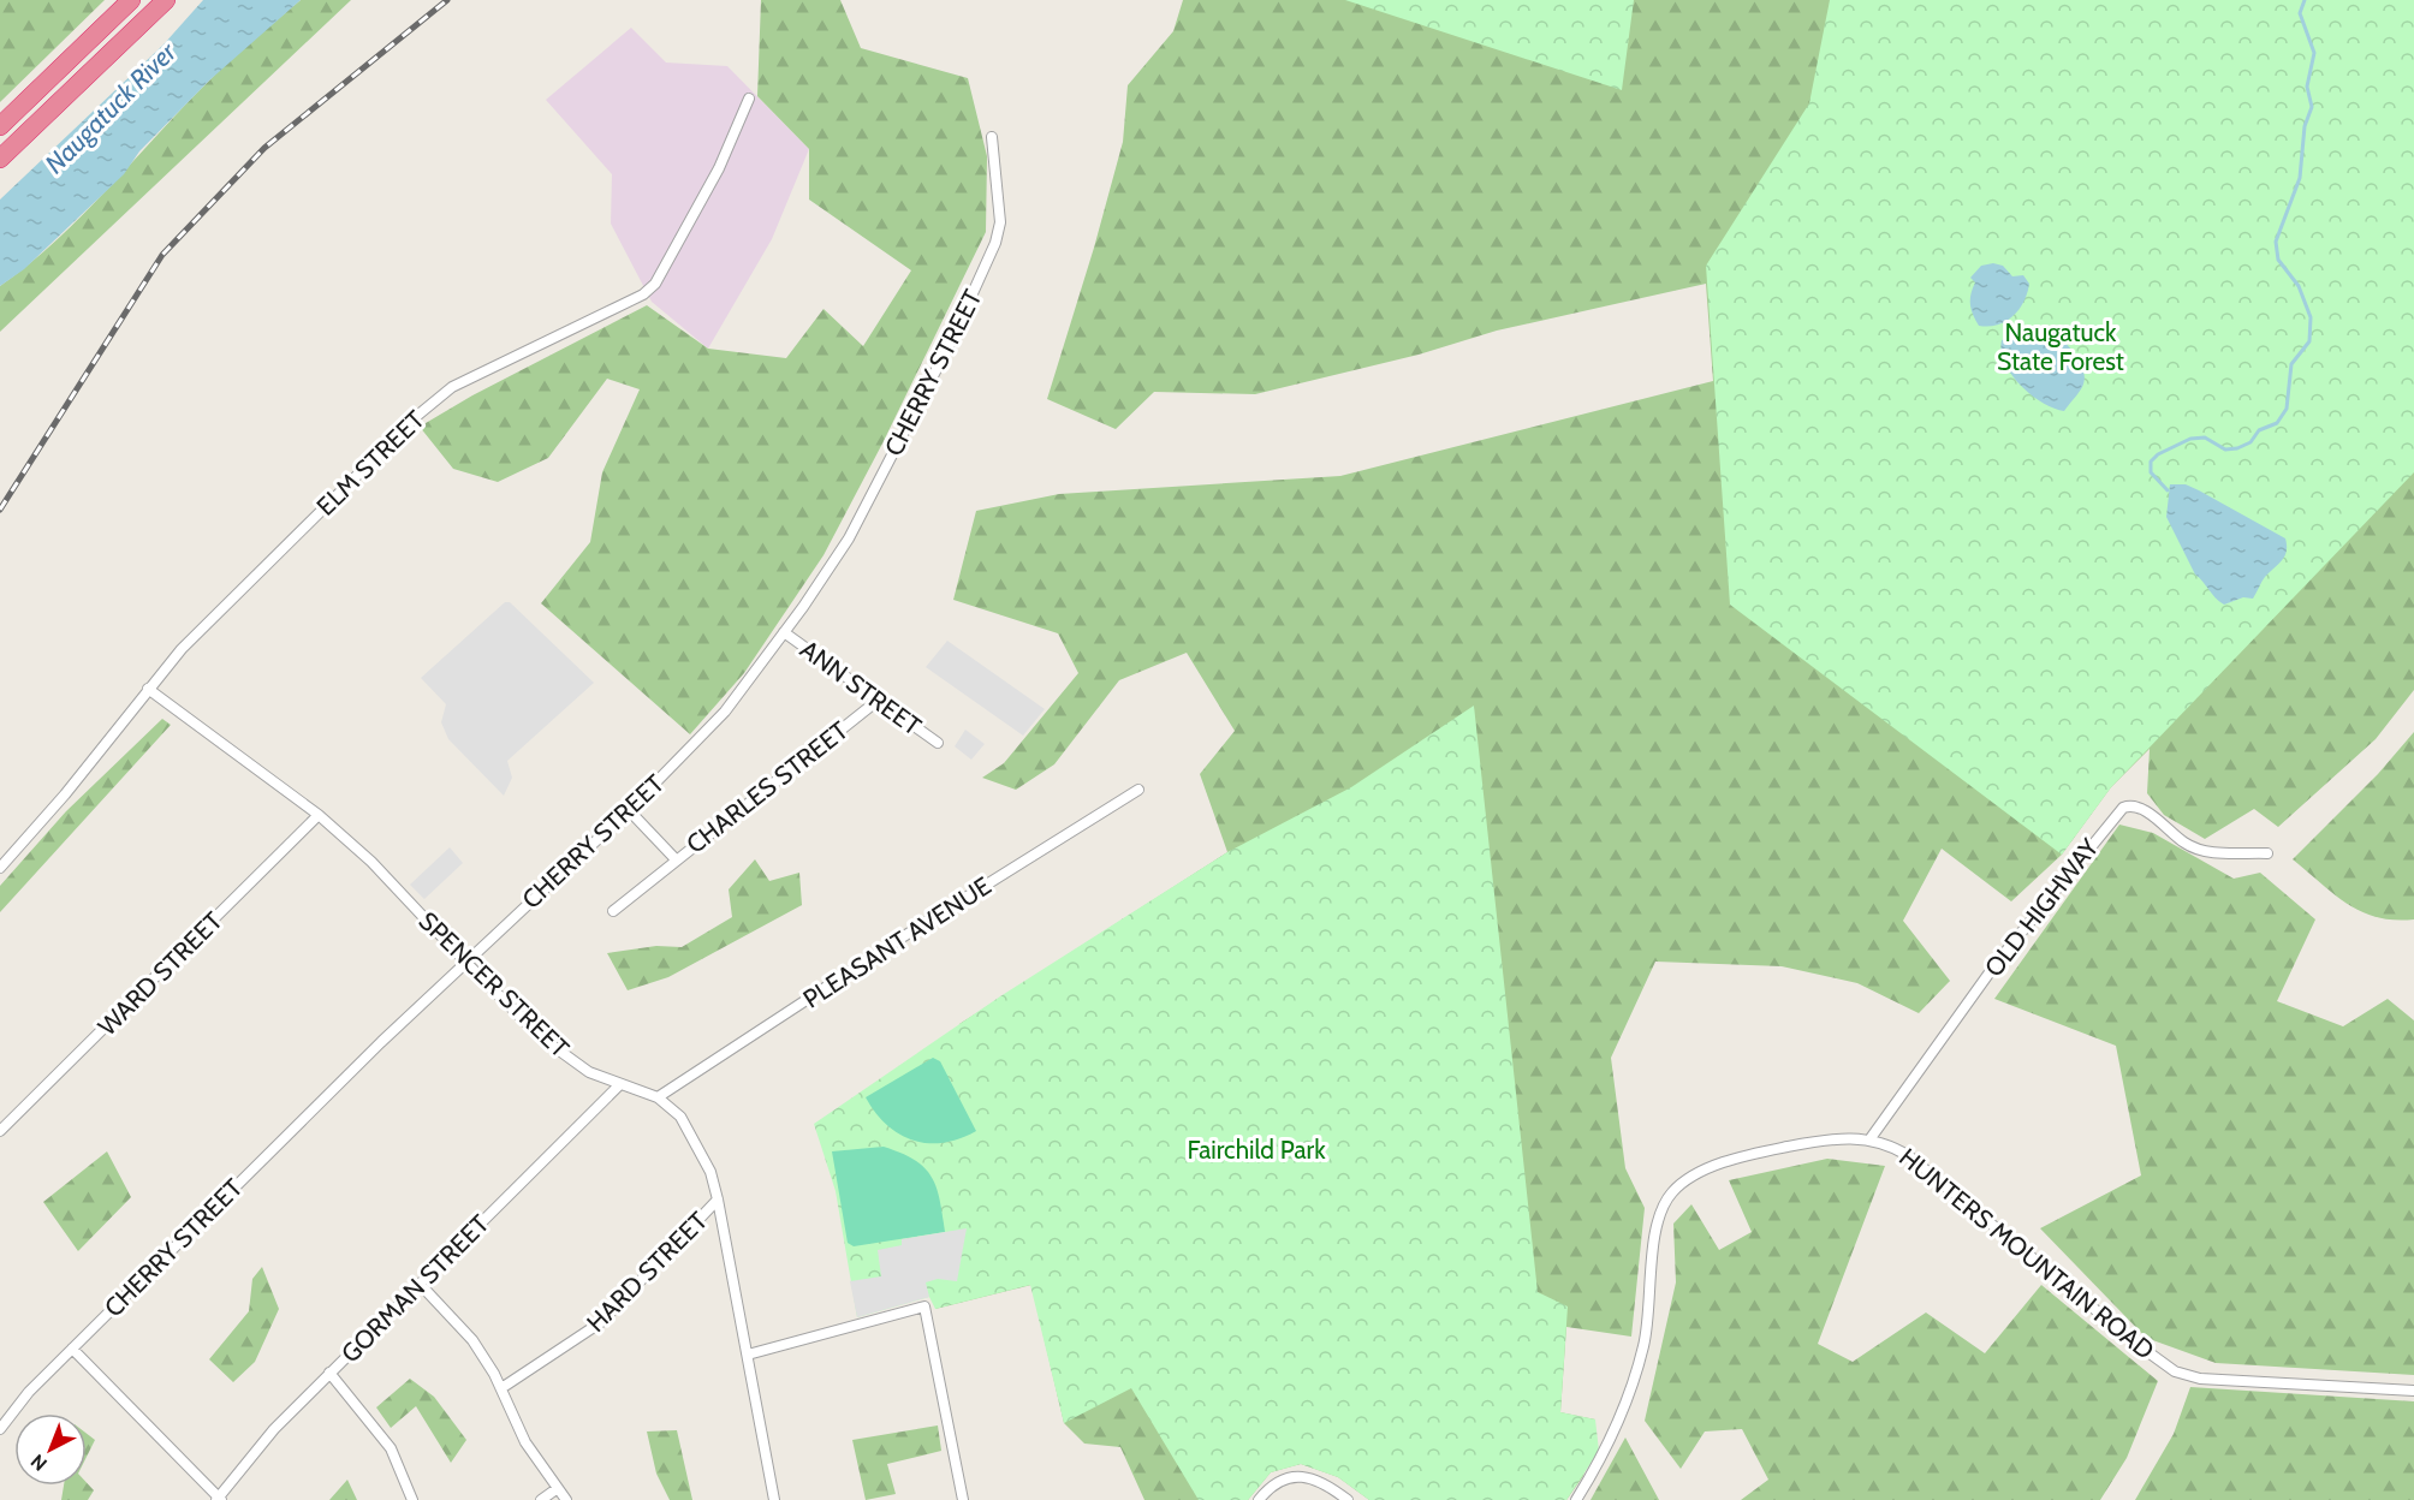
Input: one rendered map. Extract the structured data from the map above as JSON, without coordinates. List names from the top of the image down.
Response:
{
  "streets": {
    "street": [
      "CHERRY STREET",
      "ELM STREET",
      "ANN STREET",
      "CHARLES STREET",
      "OLD HIGHWAY",
      "PLEASANT AVENUE",
      "WARD STREET",
      "SPENCER STREET",
      "HUNTERS MOUNTAIN ROAD",
      "HARD STREET",
      "GORMAN STREET"
    ]
  },
  "crossings": [
    ["CHERRY STREET", "ANN STREET"],
    ["CHERRY STREET", "CHARLES STREET"],
    ["CHERRY STREET", "SPENCER STREET"],
    ["ELM STREET", "SPENCER STREET"],
    ["ANN STREET", "CHARLES STREET"],
    ["OLD HIGHWAY", "HUNTERS MOUNTAIN ROAD"],
    ["PLEASANT AVENUE", "SPENCER STREET"],
    ["WARD STREET", "SPENCER STREET"],
    ["SPENCER STREET", "HARD STREET"],
    ["SPENCER STREET", "GORMAN STREET"]
  ],
  "water": ["Naugatuck River"],
  "parks": ["Naugatuck State Forest", "Fairchild Park"],
  "north": "bottom left"
}
